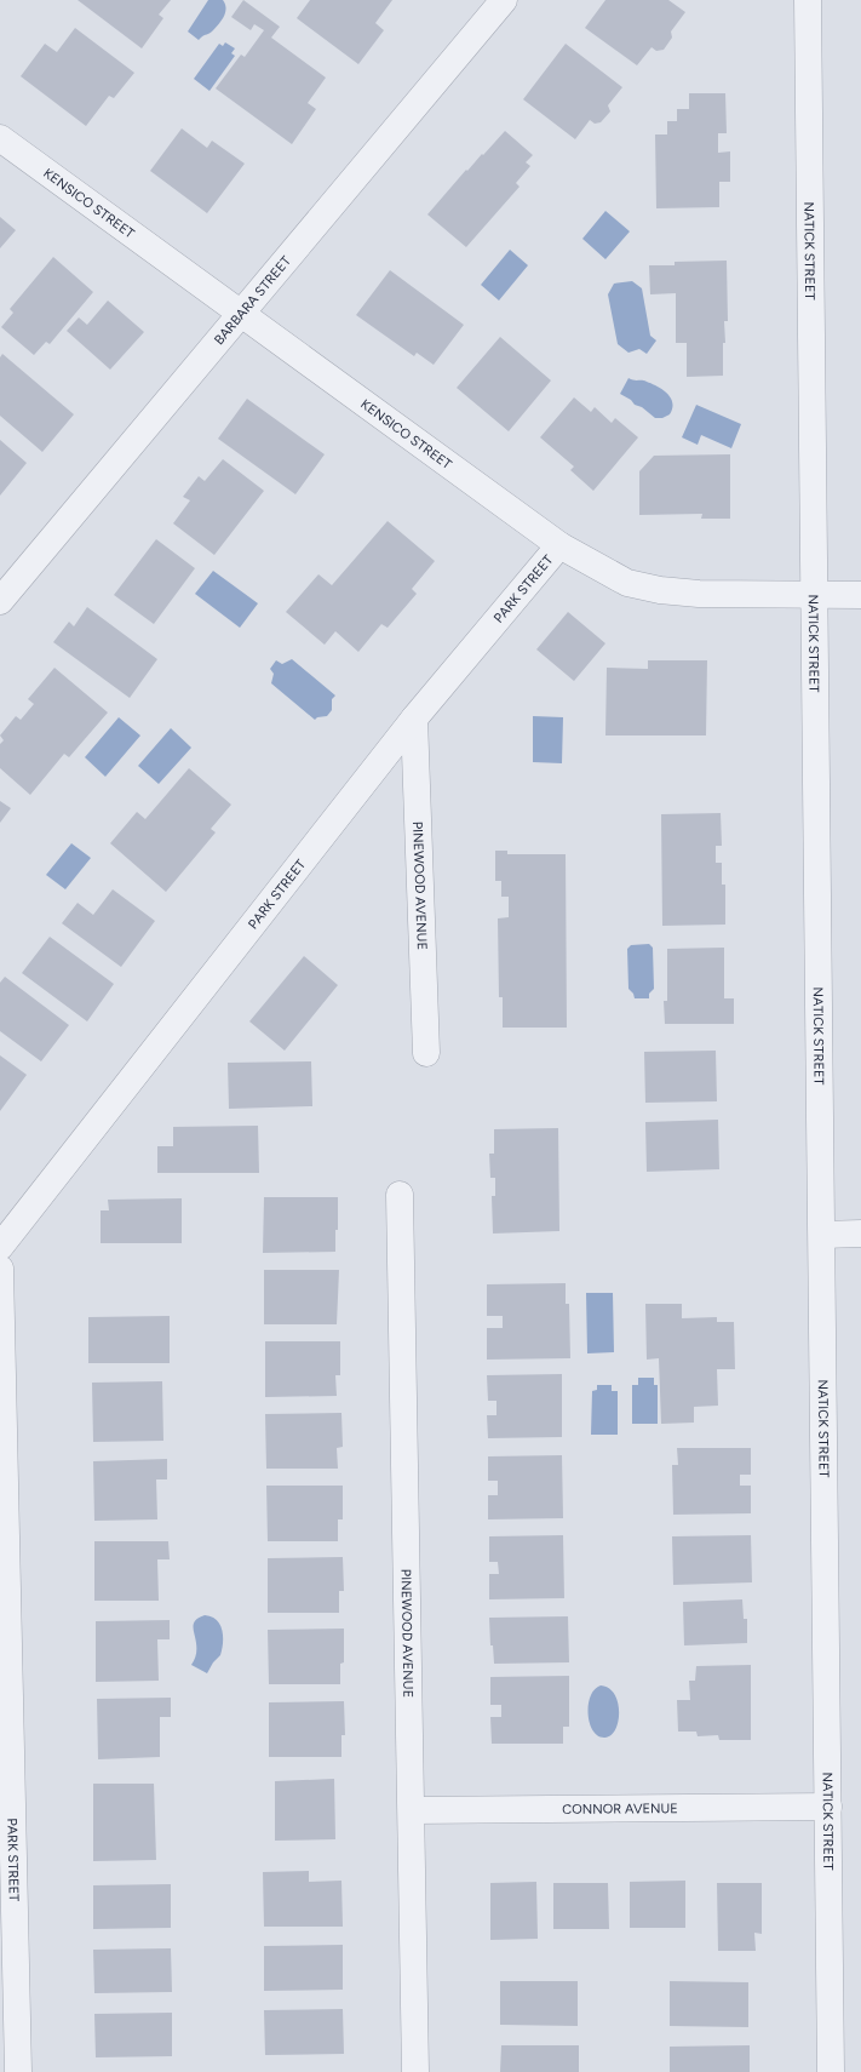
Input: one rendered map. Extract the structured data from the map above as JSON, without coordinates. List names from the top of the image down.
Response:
{
  "streets": {
    "street": [
      "KENSICO STREET",
      "NATICK STREET",
      "BARBARA STREET",
      "PARK STREET",
      "PINEWOOD AVENUE",
      "CONNOR AVENUE"
    ]
  },
  "crossings": [
    ["KENSICO STREET", "NATICK STREET"],
    ["KENSICO STREET", "BARBARA STREET"],
    ["KENSICO STREET", "PARK STREET"],
    ["NATICK STREET", "CONNOR AVENUE"],
    ["PARK STREET", "PINEWOOD AVENUE"],
    ["PINEWOOD AVENUE", "CONNOR AVENUE"]
  ]
}
